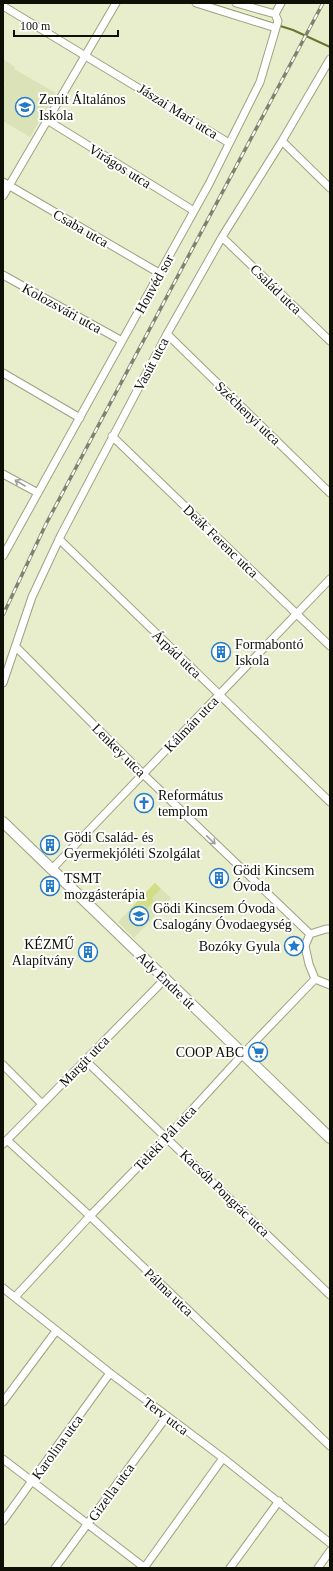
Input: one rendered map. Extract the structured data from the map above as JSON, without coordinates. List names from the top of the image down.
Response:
{
  "streets": {
    "street": [
      "Jászai Mari utca",
      "Virágos utca",
      "Csaba utca",
      "Honvéd sor",
      "Család utca",
      "Kolozsvári utca",
      "Vasút utca",
      "Széchenyi utca",
      "Deák Ferenc utca",
      "Árpád utca",
      "Kálmán utca",
      "Lenkey utca",
      "Ady Endre út",
      "Margit utca",
      "Teleki Pál utca",
      "Kacsóh Pongrác utca",
      "Pálma utca",
      "Terv utca",
      "Karolina utca",
      "Gizella utca"
    ]
  },
  "crossings": [
    ["Jászai Mari utca", "Honvéd sor"],
    ["Virágos utca", "Honvéd sor"],
    ["Csaba utca", "Honvéd sor"],
    ["Honvéd sor", "Kolozsvári utca"],
    ["Család utca", "Vasút utca"],
    ["Vasút utca", "Széchenyi utca"],
    ["Vasút utca", "Deák Ferenc utca"],
    ["Vasút utca", "Árpád utca"],
    ["Vasút utca", "Lenkey utca"],
    ["Deák Ferenc utca", "Kálmán utca"],
    ["Árpád utca", "Kálmán utca"],
    ["Kálmán utca", "Lenkey utca"],
    ["Kálmán utca", "Ady Endre út"],
    ["Ady Endre út", "Margit utca"],
    ["Ady Endre út", "Teleki Pál utca"],
    ["Margit utca", "Kacsóh Pongrác utca"],
    ["Margit utca", "Pálma utca"],
    ["Teleki Pál utca", "Kacsóh Pongrác utca"],
    ["Teleki Pál utca", "Pálma utca"],
    ["Teleki Pál utca", "Terv utca"],
    ["Terv utca", "Karolina utca"],
    ["Terv utca", "Gizella utca"]
  ],
  "one_way": ["Lenkey utca"],
  "places": {
    "school or university": ["Zenit Általános Iskola", "Gödi Kincsem Óvoda Csalogány Óvodaegység"],
    "building": [
      "Formabontó Iskola",
      "Gödi Család- és Gyermekjóléti Szolgálat",
      "Gödi Kincsem Óvoda",
      "TSMT mozgásterápia",
      "KÉZMŰ Alapítvány"
    ],
    "church": ["Református templom"],
    "place": ["Bozóky Gyula"],
    "supermarket": ["COOP ABC"]
  },
  "scale_bar": "100 m"
}
